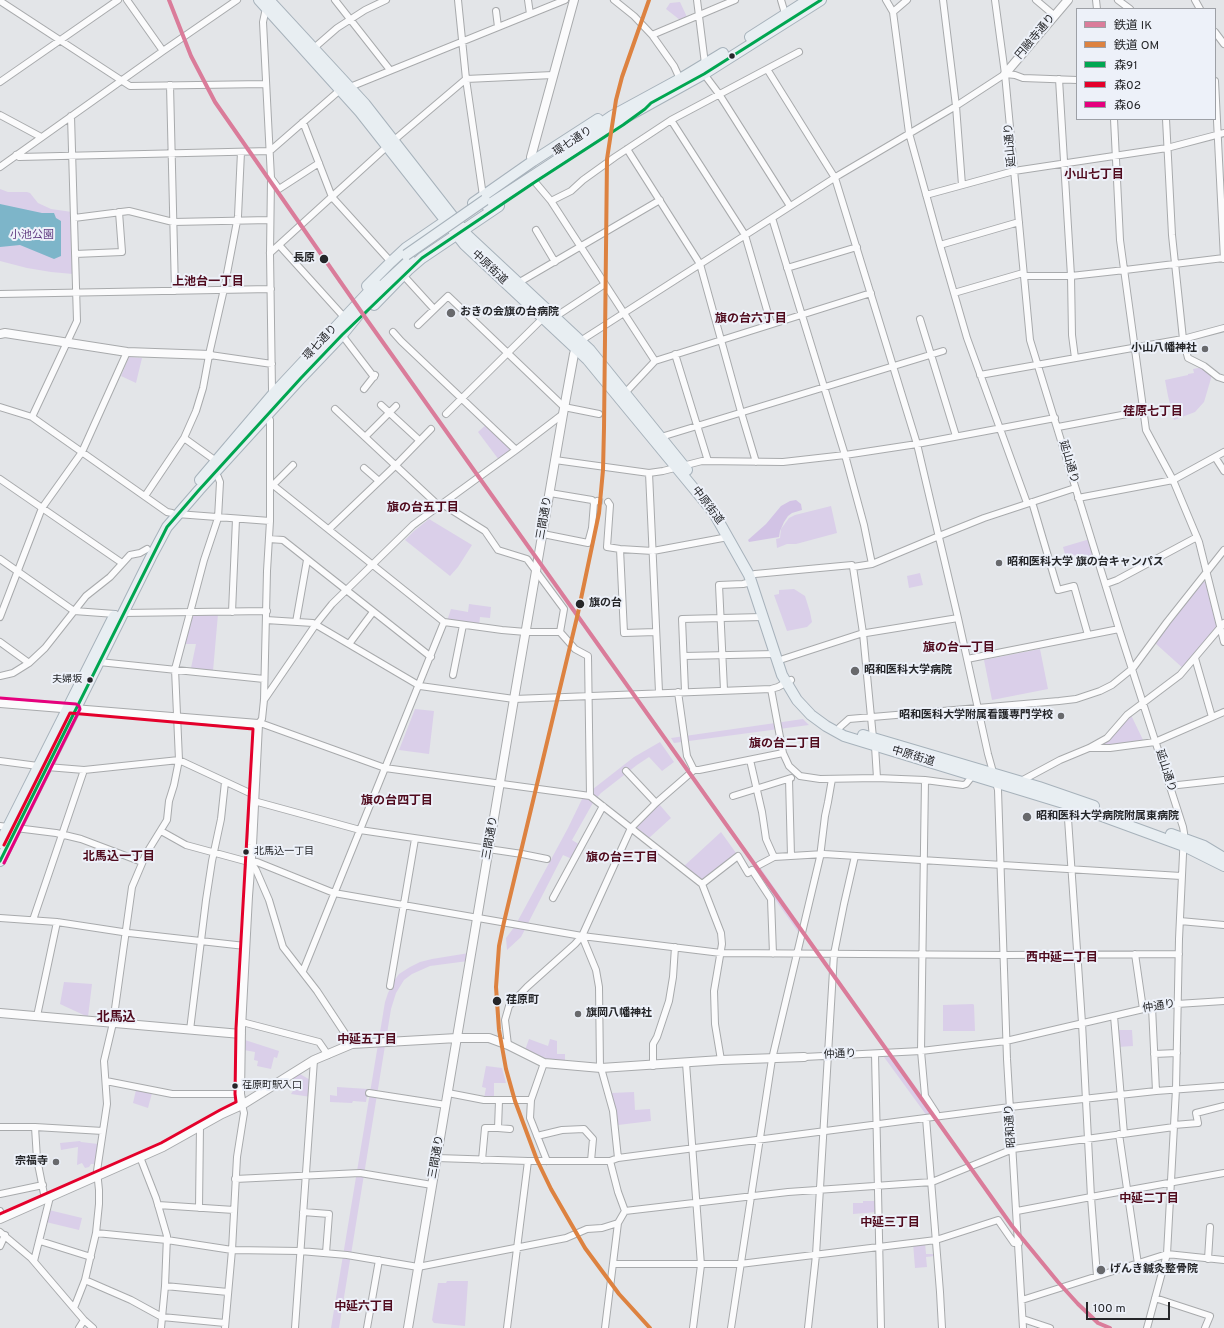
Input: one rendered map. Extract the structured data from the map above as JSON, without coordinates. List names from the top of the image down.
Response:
{
  "streets": {
    "main road": ["環七通り", "中原街道"],
    "street": [
      "円融寺通り",
      "延山通り",
      "三間通り",
      "仲通り",
      "昭和通り"
    ]
  },
  "crossings": [
    ["円融寺通り", "延山通り"],
    ["延山通り", "中原街道"],
    ["延山通り", "仲通り"],
    ["中原街道", "三間通り"],
    ["中原街道", "昭和通り"],
    ["三間通り", "仲通り"],
    ["仲通り", "昭和通り"]
  ],
  "districts": [
    "小山七丁目",
    "上池台一丁目",
    "旗の台六丁目",
    "荏原七丁目",
    "旗の台五丁目",
    "旗の台一丁目",
    "旗の台二丁目",
    "旗の台四丁目",
    "北馬込一丁目",
    "旗の台三丁目",
    "西中延二丁目",
    "北馬込",
    "中延五丁目",
    "中延二丁目",
    "中延三丁目",
    "中延六丁目"
  ],
  "parks": ["小池公園"],
  "places": [
    "長原",
    "おきの会旗の台病院",
    "小山八幡神社",
    "昭和医科大学 旗の台キャンパス",
    "旗の台",
    "昭和医科大学病院",
    "夫婦坂",
    "昭和医科大学附属看護専門学校",
    "昭和医科大学病院附属東病院",
    "北馬込一丁目",
    "荏原町",
    "旗岡八幡神社",
    "荏原町駅入口",
    "宗福寺",
    "げんき鍼灸整骨院"
  ],
  "lines": [
    "rail line IK",
    "rail line OM",
    "transit line 森91",
    "transit line 森06",
    "transit line 森02"
  ],
  "legend": [
    "鉄道 IK",
    "鉄道 OM",
    "森91",
    "森02",
    "森06"
  ],
  "scale_bar": "100 m"
}
